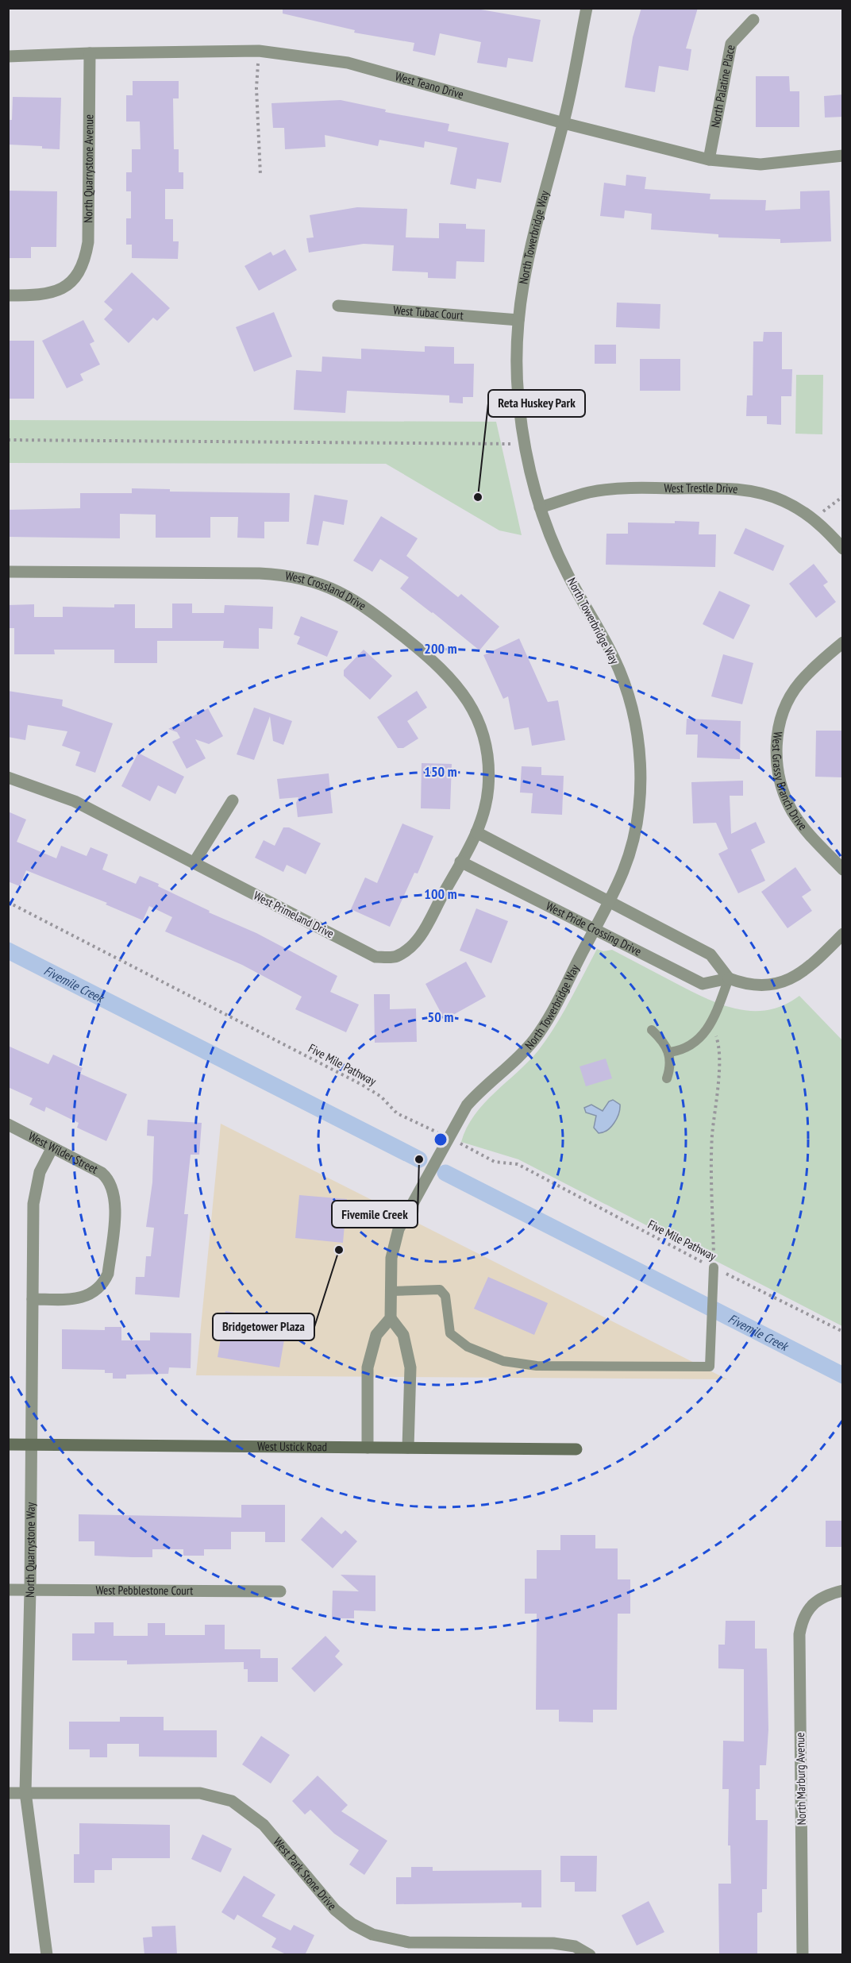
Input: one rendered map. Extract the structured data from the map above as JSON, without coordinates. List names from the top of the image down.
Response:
{
  "streets": {
    "main road": ["West Ustick Road"],
    "street": [
      "West Teano Drive",
      "North Palatine Place",
      "North Quarrystone Avenue",
      "North Towerbridge Way",
      "West Tubac Court",
      "West Trestle Drive",
      "West Crossland Drive",
      "West Grassy Branch Drive",
      "West Primeland Drive",
      "West Pride Crossing Drive",
      "West Wilder Street",
      "North Quarrystone Way",
      "West Pebblestone Court",
      "North Marburg Avenue",
      "West Park Stone Drive"
    ],
    "path": ["Five Mile Pathway"]
  },
  "crossings": [
    ["West Teano Drive", "North Palatine Place"],
    ["West Teano Drive", "North Quarrystone Avenue"],
    ["West Teano Drive", "North Towerbridge Way"],
    ["North Towerbridge Way", "West Tubac Court"],
    ["North Towerbridge Way", "West Trestle Drive"],
    ["North Towerbridge Way", "West Pride Crossing Drive"],
    ["North Towerbridge Way", "Five Mile Pathway"],
    ["West Crossland Drive", "West Primeland Drive"],
    ["West Crossland Drive", "West Pride Crossing Drive"],
    ["West Wilder Street", "North Quarrystone Way"],
    ["West Ustick Road", "North Quarrystone Way"],
    ["North Quarrystone Way", "West Pebblestone Court"],
    ["North Quarrystone Way", "West Park Stone Drive"]
  ],
  "water": ["Fivemile Creek"],
  "places": ["Reta Huskey Park", "Fivemile Creek", "Bridgetower Plaza"],
  "rings": [
    "200 m",
    "150 m",
    "100 m",
    "50 m"
  ]
}
